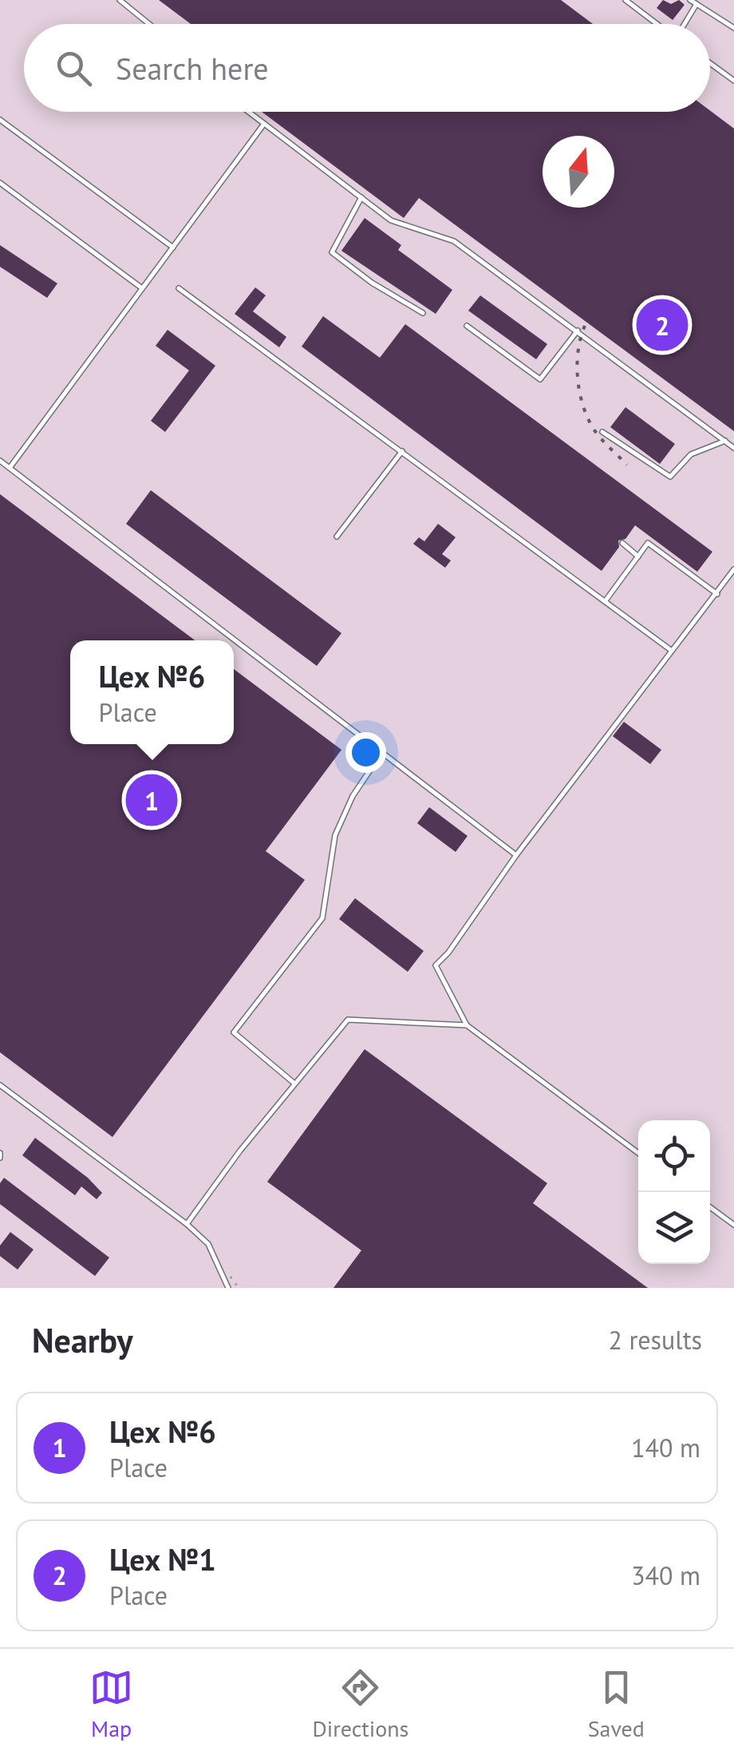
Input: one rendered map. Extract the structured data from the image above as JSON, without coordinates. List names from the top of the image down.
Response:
{
  "north": "top",
  "page": {
    "search": "Search here",
    "pins": ["2", "1"],
    "popup": ["Цех №6", "Place"],
    "heading": ["Nearby", "2 results"],
    "list": [
      {
        "mark": "1",
        "name": "Цех №6",
        "note": "Place",
        "value": "140 m"
      },
      {
        "mark": "2",
        "name": "Цех №1",
        "note": "Place",
        "value": "340 m"
      }
    ],
    "nav": ["Map", "Directions", "Saved"]
  }
}
